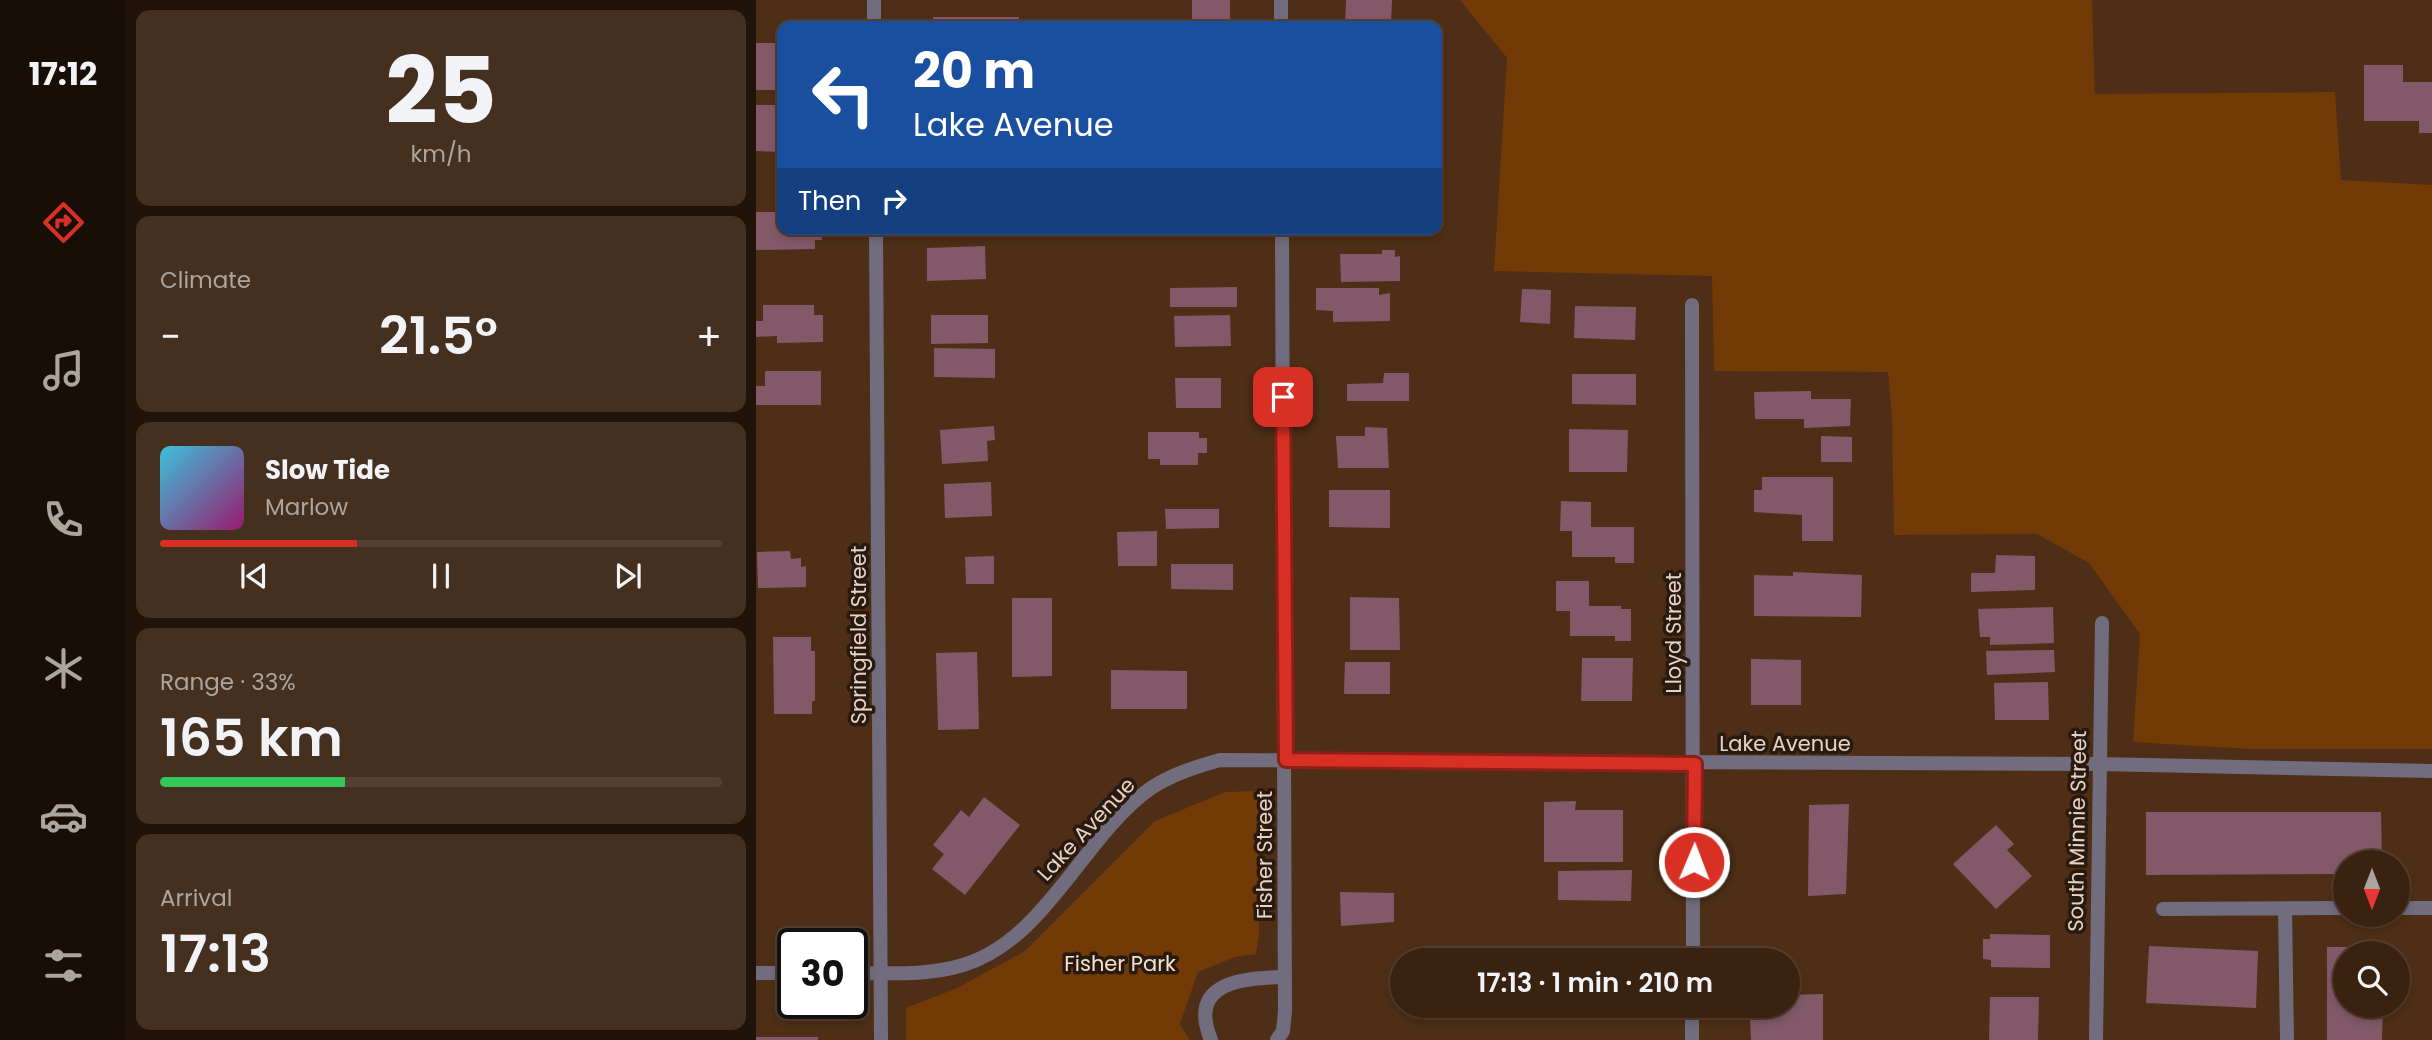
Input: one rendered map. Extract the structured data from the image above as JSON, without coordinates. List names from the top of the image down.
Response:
{
  "streets": {
    "street": [
      "Lloyd Street",
      "Springfield Street",
      "Lake Avenue",
      "South Minnie Street",
      "Fisher Street"
    ]
  },
  "crossings": [
    ["Lloyd Street", "Lake Avenue"],
    ["Springfield Street", "Lake Avenue"],
    ["Lake Avenue", "South Minnie Street"],
    ["Lake Avenue", "Fisher Street"]
  ],
  "parks": ["Fisher Park"],
  "north": "bottom",
  "page": {
    "tabs": "17:12",
    "tile": [
      ["25", "km/h"],
      "Climate",
      ["Range · 33%", "165 km"],
      ["Arrival", "17:13"]
    ],
    "turn": ["20 m", "Lake Avenue"],
    "then": "Then",
    "heat": ["−", "21.5°", "+"],
    "song": ["Slow Tide", "Marlow"],
    "limit": "30",
    "trip": "17:13 · 1 min · 210 m"
  }
}
